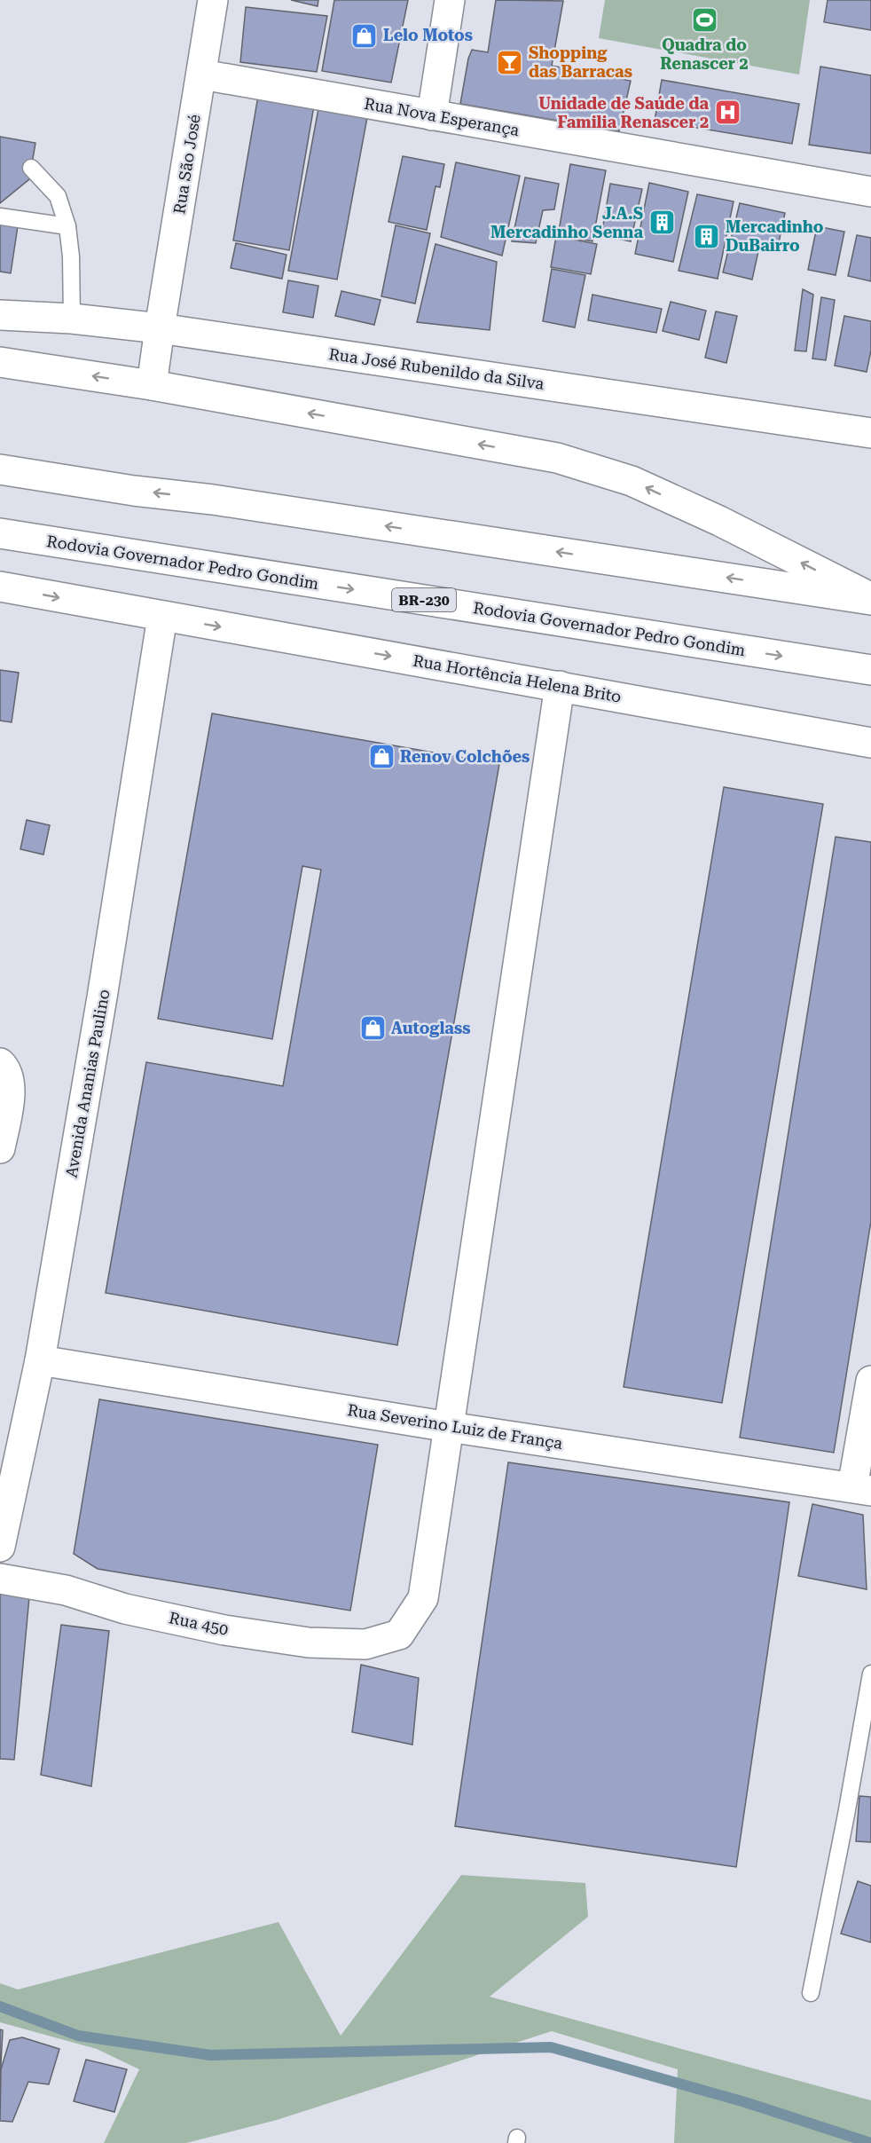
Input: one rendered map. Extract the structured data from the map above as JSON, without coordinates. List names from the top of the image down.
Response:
{
  "streets": {
    "main road": [
      "Rua Nova Esperança",
      "Rua São José",
      "Rua José Rubenildo da Silva",
      "Rodovia Governador Pedro Gondim",
      "BR-230",
      "Rua Hortência Helena Brito",
      "Avenida Ananias Paulino",
      "Rua Severino Luiz de França",
      "Rua 450"
    ]
  },
  "crossings": [
    ["Rua Nova Esperança", "Rua São José"],
    ["Rua São José", "Rua José Rubenildo da Silva"],
    ["Rua Hortência Helena Brito", "Avenida Ananias Paulino"],
    ["Avenida Ananias Paulino", "Rua Severino Luiz de França"],
    ["Rua Severino Luiz de França", "Rua 450"]
  ],
  "places": {
    "sports": ["Quadra do Renascer 2"],
    "shop": ["Lelo Motos", "Renov Colchões", "Autoglass"],
    "bar": ["Shopping das Barracas"],
    "hospital": ["Unidade de Saúde da Familia Renascer 2"],
    "building": ["J.A.S Mercadinho Senna", "Mercadinho DuBairro"]
  }
}
